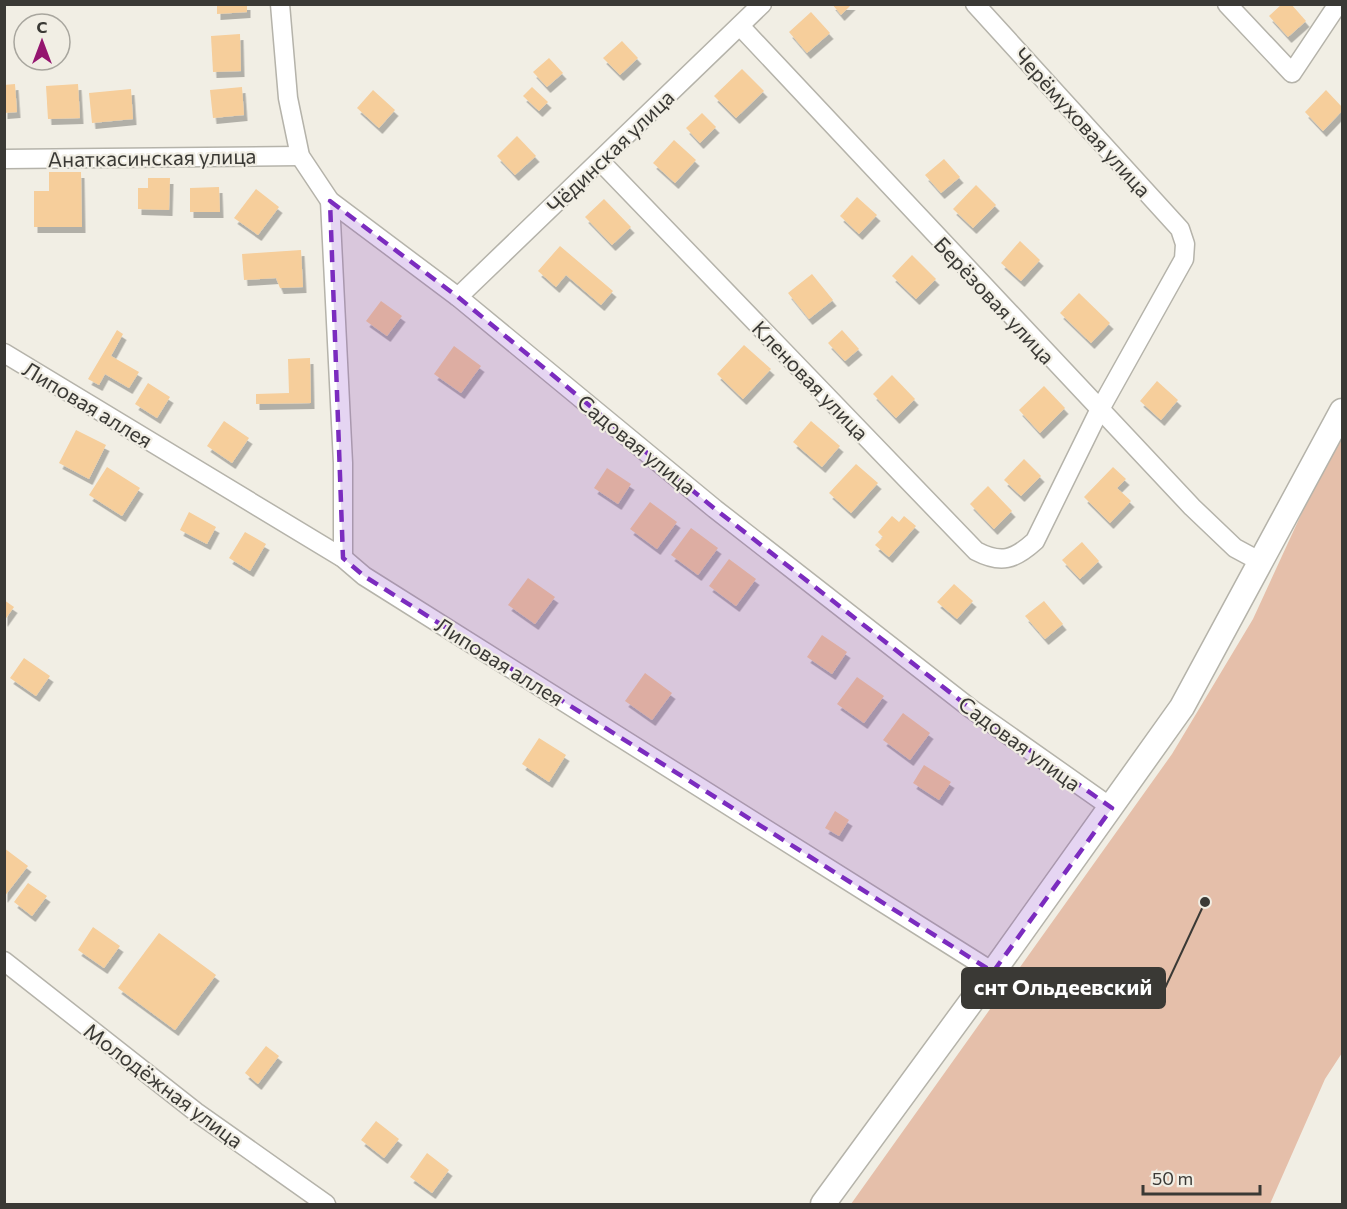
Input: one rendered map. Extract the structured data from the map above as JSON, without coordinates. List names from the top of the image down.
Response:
{
  "streets": {
    "street": [
      "Черёмуховая улица",
      "Чёдинская улица",
      "Анаткасинская улица",
      "Берёзовая улица",
      "Кленовая улица",
      "Липовая аллея",
      "Садовая улица",
      "Молодёжная улица"
    ]
  },
  "crossings": [
    ["Черёмуховая улица", "Берёзовая улица"],
    ["Черёмуховая улица", "Кленовая улица"],
    ["Чёдинская улица", "Берёзовая улица"],
    ["Чёдинская улица", "Кленовая улица"],
    ["Чёдинская улица", "Садовая улица"],
    ["Анаткасинская улица", "Садовая улица"],
    ["Берёзовая улица", "Кленовая улица"]
  ],
  "places": ["снт Ольдеевский"],
  "scale_bar": "50 m",
  "north": "top"
}
